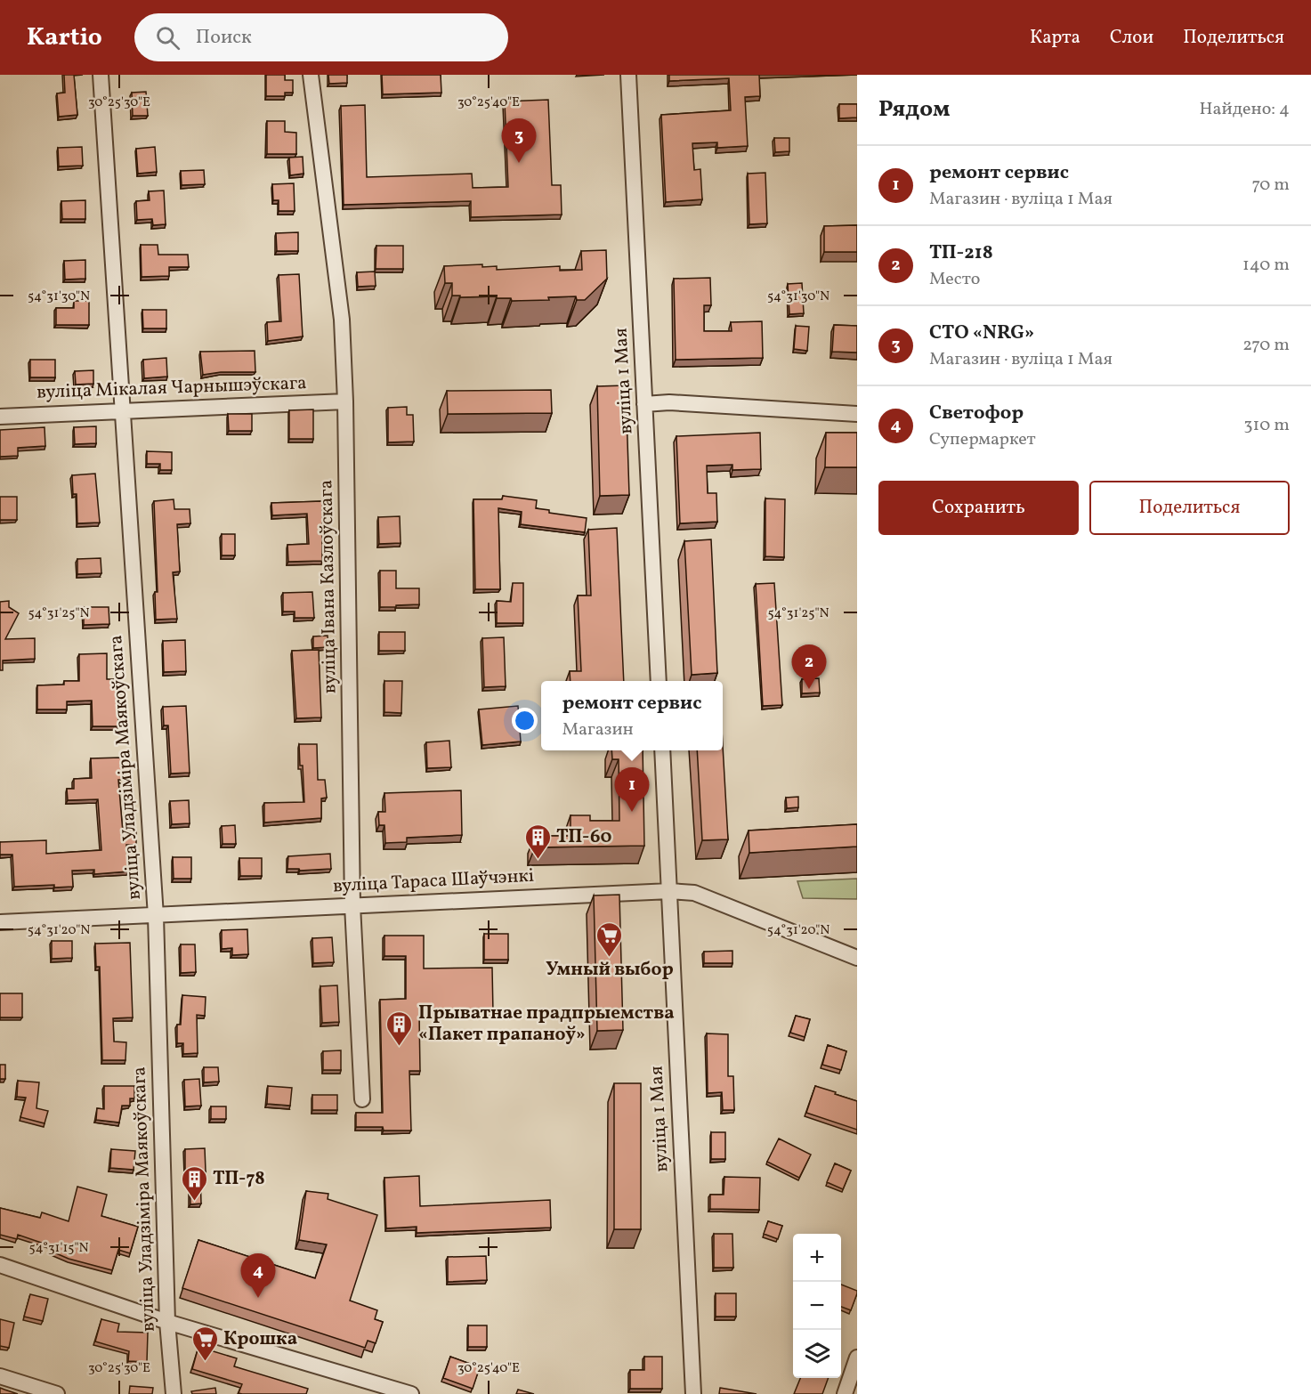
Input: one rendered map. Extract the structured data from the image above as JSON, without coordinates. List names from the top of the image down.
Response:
{
  "streets": {
    "street": [
      "вуліца 1 Мая",
      "вуліца Мікалая Чарнышэўскага",
      "вуліца Івана Казлоўскага",
      "вуліца Уладзіміра Маякоўскага",
      "вуліца Тараса Шаўчэнкі"
    ]
  },
  "crossings": [
    ["вуліца 1 Мая", "вуліца Тараса Шаўчэнкі"],
    ["вуліца Мікалая Чарнышэўскага", "вуліца Івана Казлоўскага"],
    ["вуліца Мікалая Чарнышэўскага", "вуліца Уладзіміра Маякоўскага"],
    ["вуліца Івана Казлоўскага", "вуліца Тараса Шаўчэнкі"],
    ["вуліца Уладзіміра Маякоўскага", "вуліца Тараса Шаўчэнкі"]
  ],
  "places": {
    "building": ["ТП-60", "Прыватнае прадпрыемства «Пакет прапаноў»", "ТП-78"],
    "supermarket": ["Умный выбор", "Крошка"]
  },
  "page": {
    "header": "Kartio",
    "search": "Поиск",
    "nav": ["Карта", "Слои", "Поделиться"],
    "heading": ["Рядом", "Найдено: 4"],
    "pins": [
      "3",
      "2",
      "1",
      "4"
    ],
    "list": [
      {
        "mark": "1",
        "name": "ремонт сервис",
        "note": "Магазин · вуліца 1 Мая",
        "value": "70 m"
      },
      {
        "mark": "2",
        "name": "ТП-218",
        "note": "Место",
        "value": "140 m"
      },
      {
        "mark": "3",
        "name": "СТО «NRG»",
        "note": "Магазин · вуліца 1 Мая",
        "value": "270 m"
      },
      {
        "mark": "4",
        "name": "Светофор",
        "note": "Супермаркет",
        "value": "310 m"
      }
    ],
    "buttons": ["Сохранить", "Поделиться"],
    "popup": ["ремонт сервис", "Магазин"],
    "map_buttons": ["+", "−"]
  },
  "coordinates": [
    "30°25'30\"E",
    "30°25'40\"E",
    "54°31'30\"N",
    "54°31'25\"N",
    "54°31'20\"N",
    "54°31'15\"N"
  ]
}
